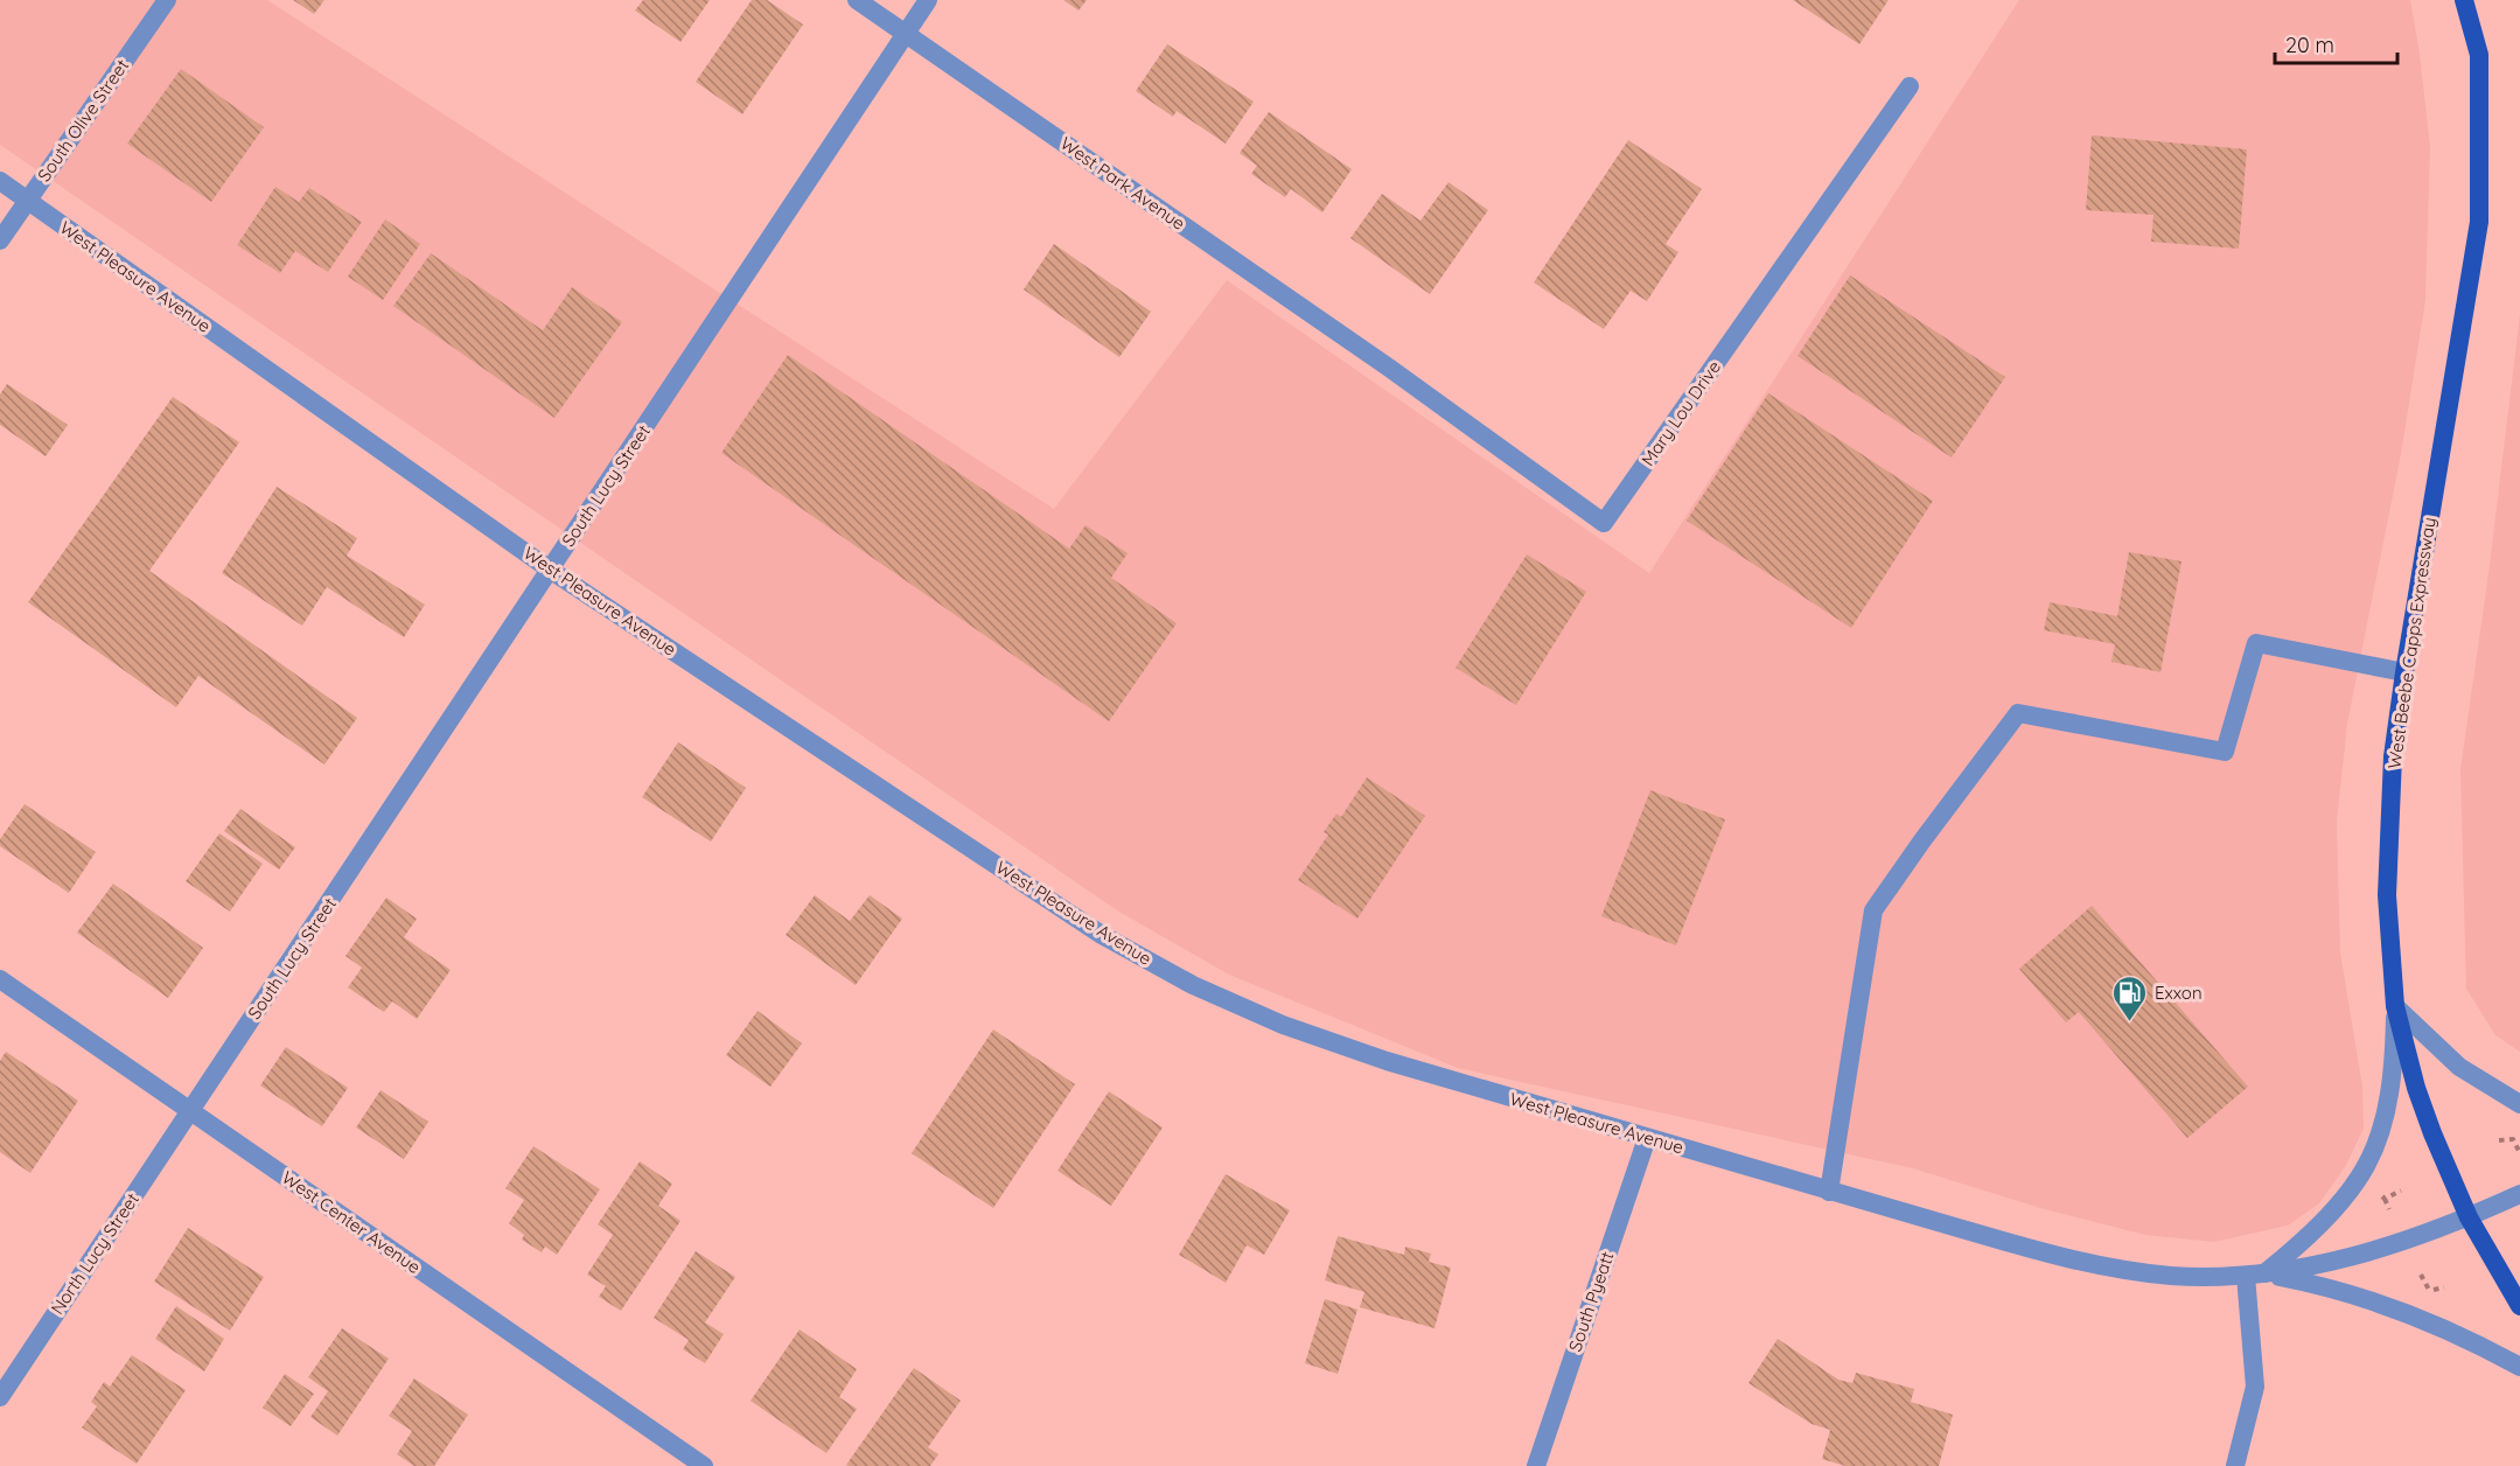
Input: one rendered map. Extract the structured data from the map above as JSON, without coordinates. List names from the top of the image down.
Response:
{
  "streets": {
    "main road": ["West Beebe Capps Expressway"],
    "street": [
      "South Olive Street",
      "West Park Avenue",
      "West Pleasure Avenue",
      "Mary Lou Drive",
      "South Lucy Street",
      "West Center Avenue",
      "North Lucy Street",
      "South Pyeatt"
    ]
  },
  "crossings": [
    ["South Olive Street", "West Pleasure Avenue"],
    ["West Park Avenue", "Mary Lou Drive"],
    ["West Park Avenue", "South Lucy Street"],
    ["West Pleasure Avenue", "South Lucy Street"],
    ["West Pleasure Avenue", "West Beebe Capps Expressway"],
    ["West Pleasure Avenue", "South Pyeatt"],
    ["South Lucy Street", "West Center Avenue"],
    ["South Lucy Street", "North Lucy Street"],
    ["West Center Avenue", "North Lucy Street"]
  ],
  "places": {
    "fuel station": ["Exxon"]
  },
  "scale_bar": "20 m"
}
